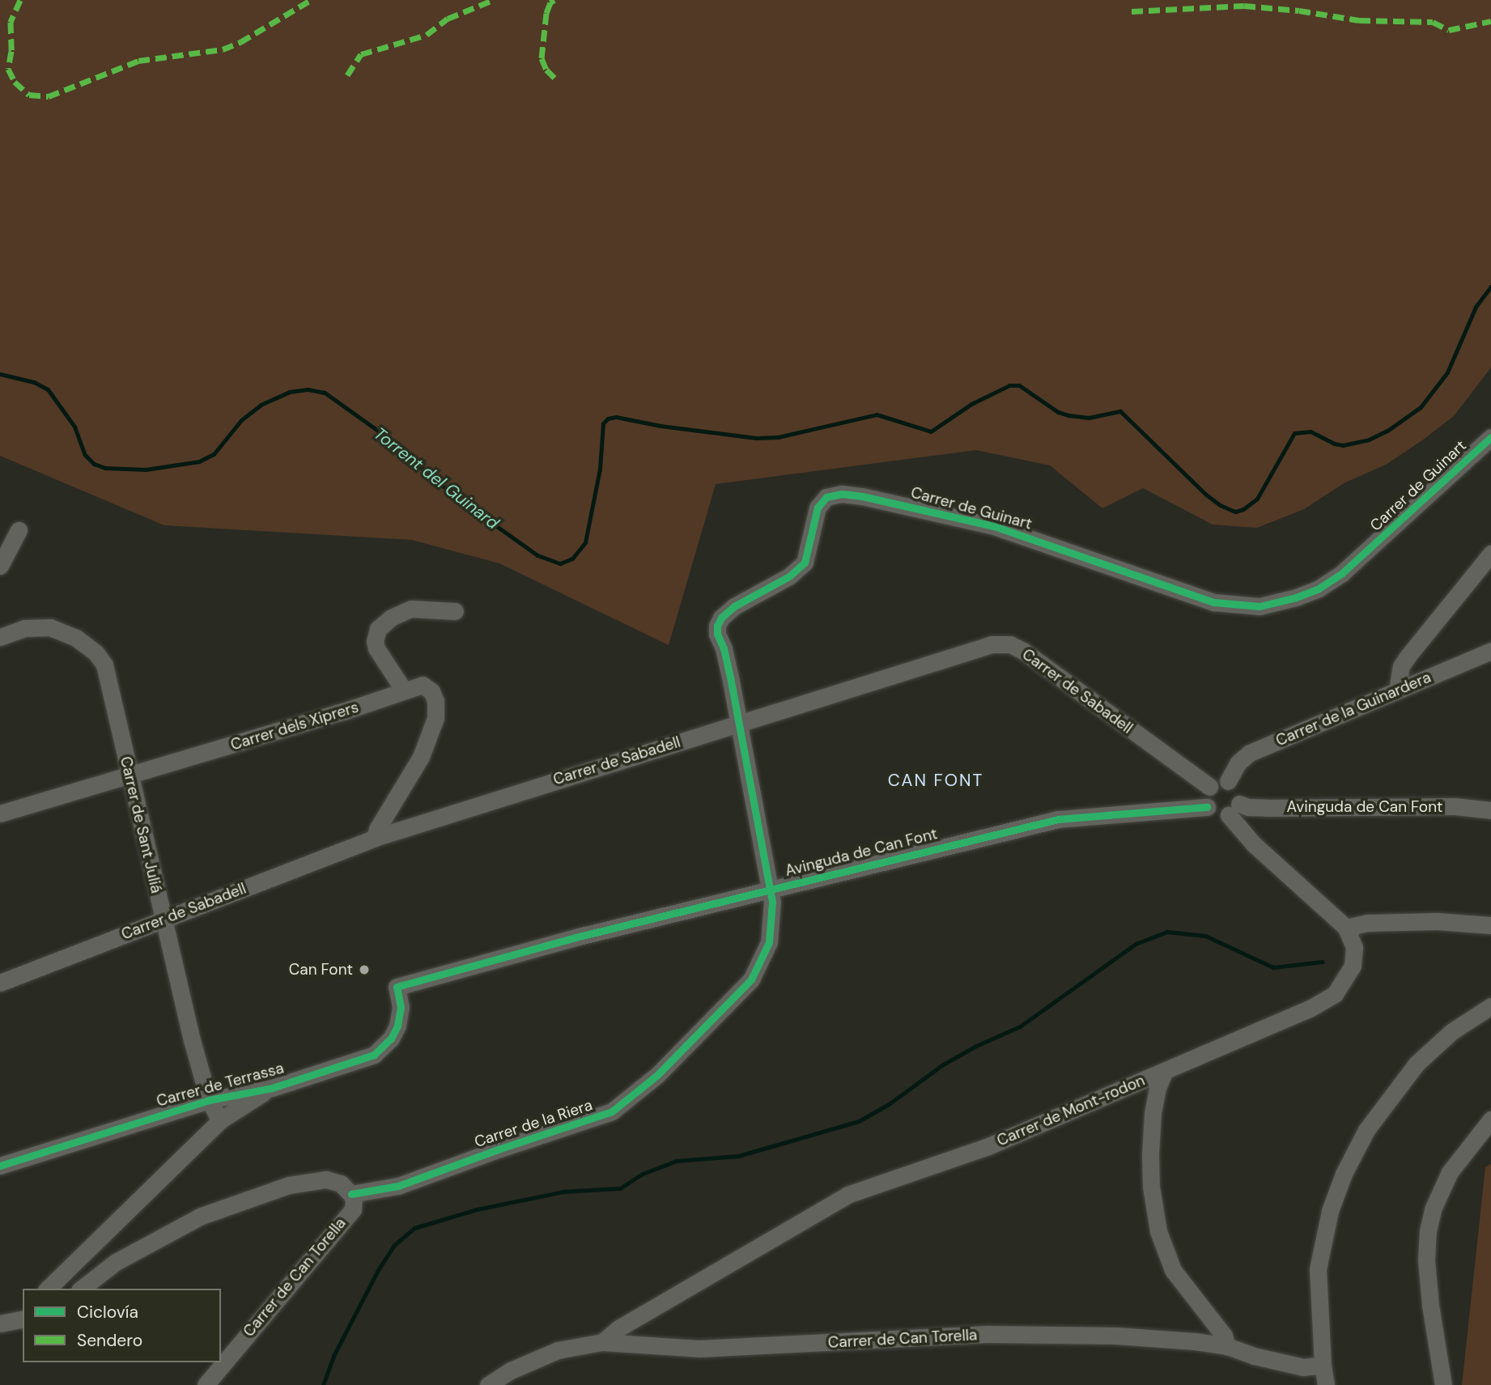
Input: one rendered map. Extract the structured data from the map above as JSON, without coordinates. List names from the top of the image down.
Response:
{
  "streets": {
    "street": [
      "Carrer de Guinart",
      "Carrer de Sabadell",
      "Carrer de la Guinardera",
      "Carrer dels Xiprers",
      "Avinguda de Can Font",
      "Carrer de Sant Juliá",
      "Carrer de Terrassa",
      "Carrer de Mont-rodon",
      "Carrer de la Riera",
      "Carrer de Can Torella"
    ]
  },
  "crossings": [
    ["Carrer de Guinart", "Carrer de Sabadell"],
    ["Carrer de Guinart", "Avinguda de Can Font"],
    ["Carrer de Guinart", "Carrer de la Riera"],
    ["Carrer de Sabadell", "Carrer de la Guinardera"],
    ["Carrer de Sabadell", "Carrer dels Xiprers"],
    ["Carrer de Sabadell", "Avinguda de Can Font"],
    ["Carrer de Sabadell", "Carrer de Sant Juliá"],
    ["Carrer de la Guinardera", "Avinguda de Can Font"],
    ["Carrer dels Xiprers", "Carrer de Sant Juliá"],
    ["Avinguda de Can Font", "Carrer de Terrassa"],
    ["Avinguda de Can Font", "Carrer de la Riera"],
    ["Carrer de Sant Juliá", "Carrer de Terrassa"],
    ["Carrer de Mont-rodon", "Carrer de Can Torella"],
    ["Carrer de la Riera", "Carrer de Can Torella"]
  ],
  "districts": ["CAN FONT"],
  "water": ["Torrent del Guinard"],
  "places": ["Can Font"],
  "legend": ["Ciclovía", "Sendero"]
}
